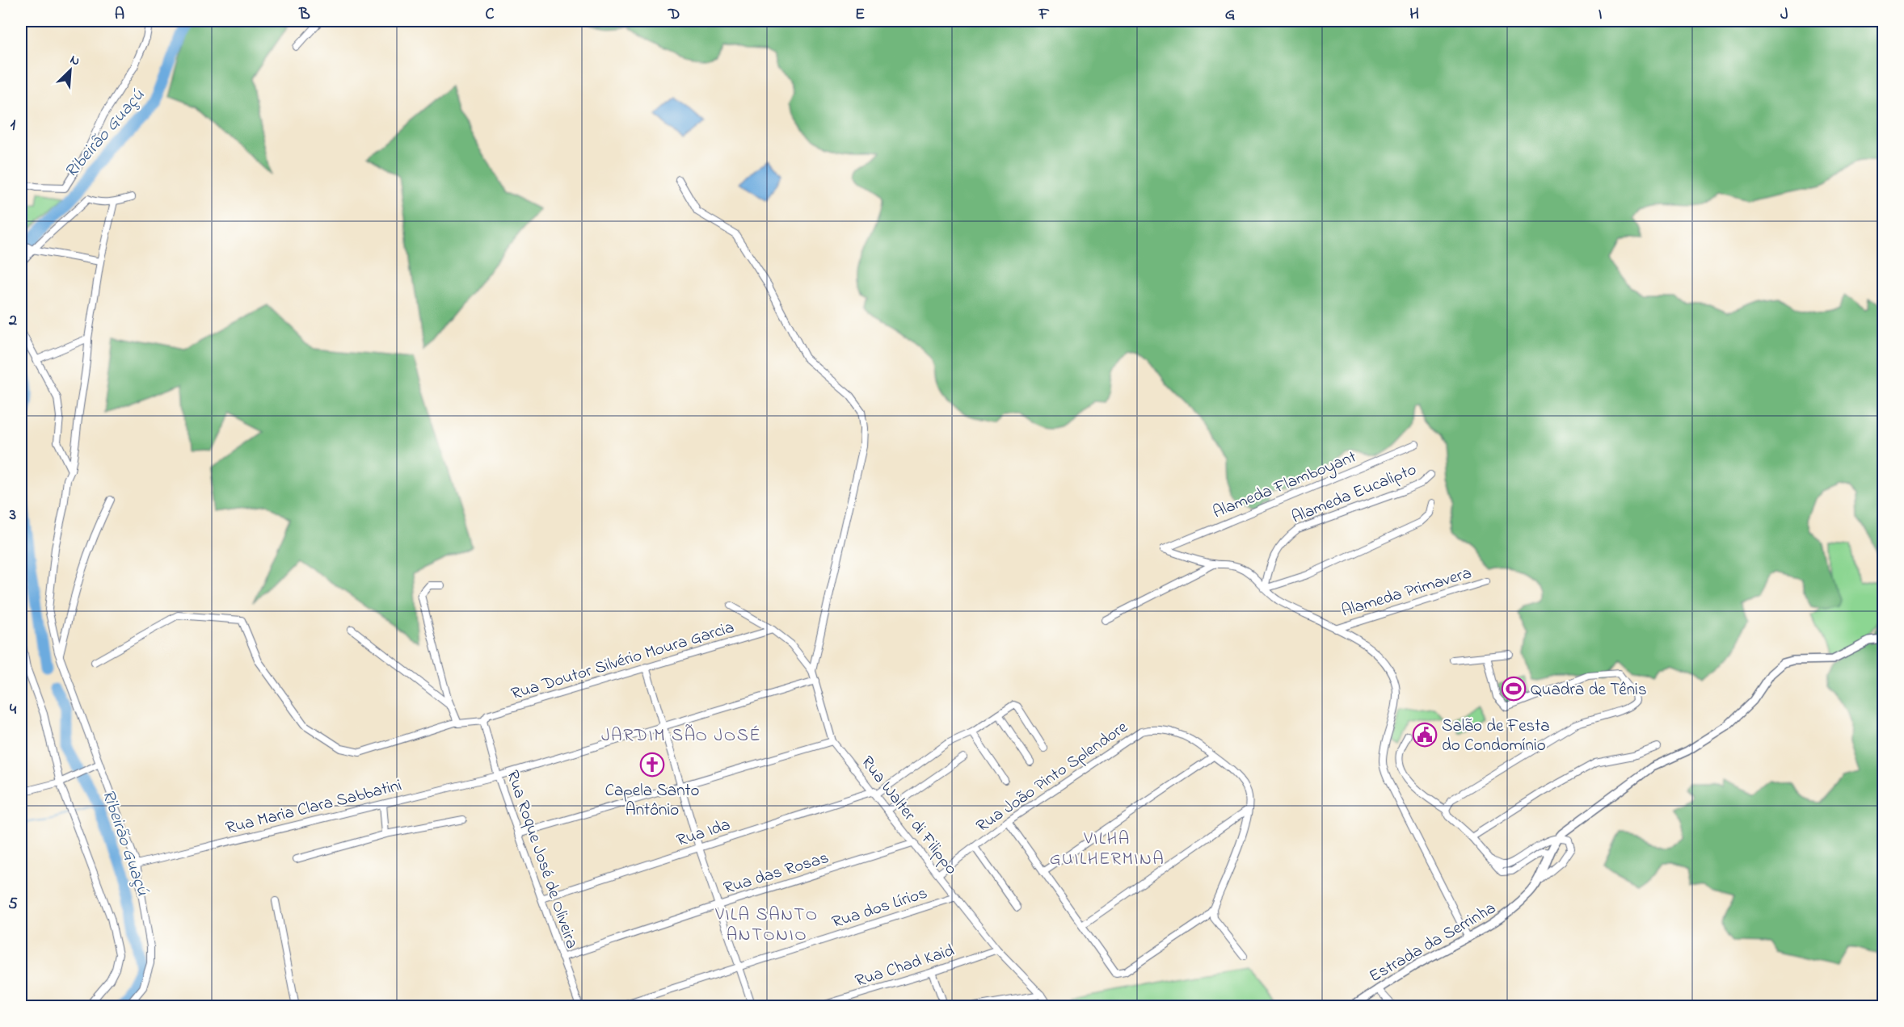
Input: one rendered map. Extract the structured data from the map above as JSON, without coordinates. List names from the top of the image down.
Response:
{
  "streets": {
    "street": [
      "Alameda Flamboyant",
      "Alameda Eucalipto",
      "Alameda Primavera",
      "Rua Doutor Silvério Moura Garcia",
      "Rua João Pinto Splendore",
      "Rua Maria Clara Sabbatini",
      "Rua Walter di Filippo",
      "Rua Ida",
      "Rua Roque José de Oliveira",
      "Rua das Rosas",
      "Rua dos Lírios",
      "Estrada da Serrinha",
      "Rua Chad Kaid"
    ]
  },
  "crossings": [
    ["Rua Doutor Silvério Moura Garcia", "Rua Walter di Filippo"],
    ["Rua Doutor Silvério Moura Garcia", "Rua Roque José de Oliveira"],
    ["Rua João Pinto Splendore", "Rua Walter di Filippo"],
    ["Rua Maria Clara Sabbatini", "Rua Walter di Filippo"],
    ["Rua Maria Clara Sabbatini", "Rua Roque José de Oliveira"],
    ["Rua Walter di Filippo", "Rua Ida"],
    ["Rua Walter di Filippo", "Rua das Rosas"],
    ["Rua Walter di Filippo", "Rua dos Lírios"],
    ["Rua Walter di Filippo", "Rua Chad Kaid"],
    ["Rua Ida", "Rua Roque José de Oliveira"],
    ["Rua Roque José de Oliveira", "Rua das Rosas"]
  ],
  "districts": ["JARDIM SÃO JOSÉ", "VILHA GUILHERMINA", "VILA SANTO ANTONIO"],
  "water": ["Ribeirão Guaçú"],
  "places": {
    "sports": ["Quadra de Tênis"],
    "public building": ["Salão de Festa do Condomínio"],
    "church": ["Capela Santo Antônio"]
  },
  "north": "top right",
  "grid": {
    "columns": [
      "A",
      "B",
      "C",
      "D",
      "E",
      "F",
      "G",
      "H",
      "I",
      "J"
    ],
    "rows": [
      "1",
      "2",
      "3",
      "4",
      "5"
    ]
  }
}
